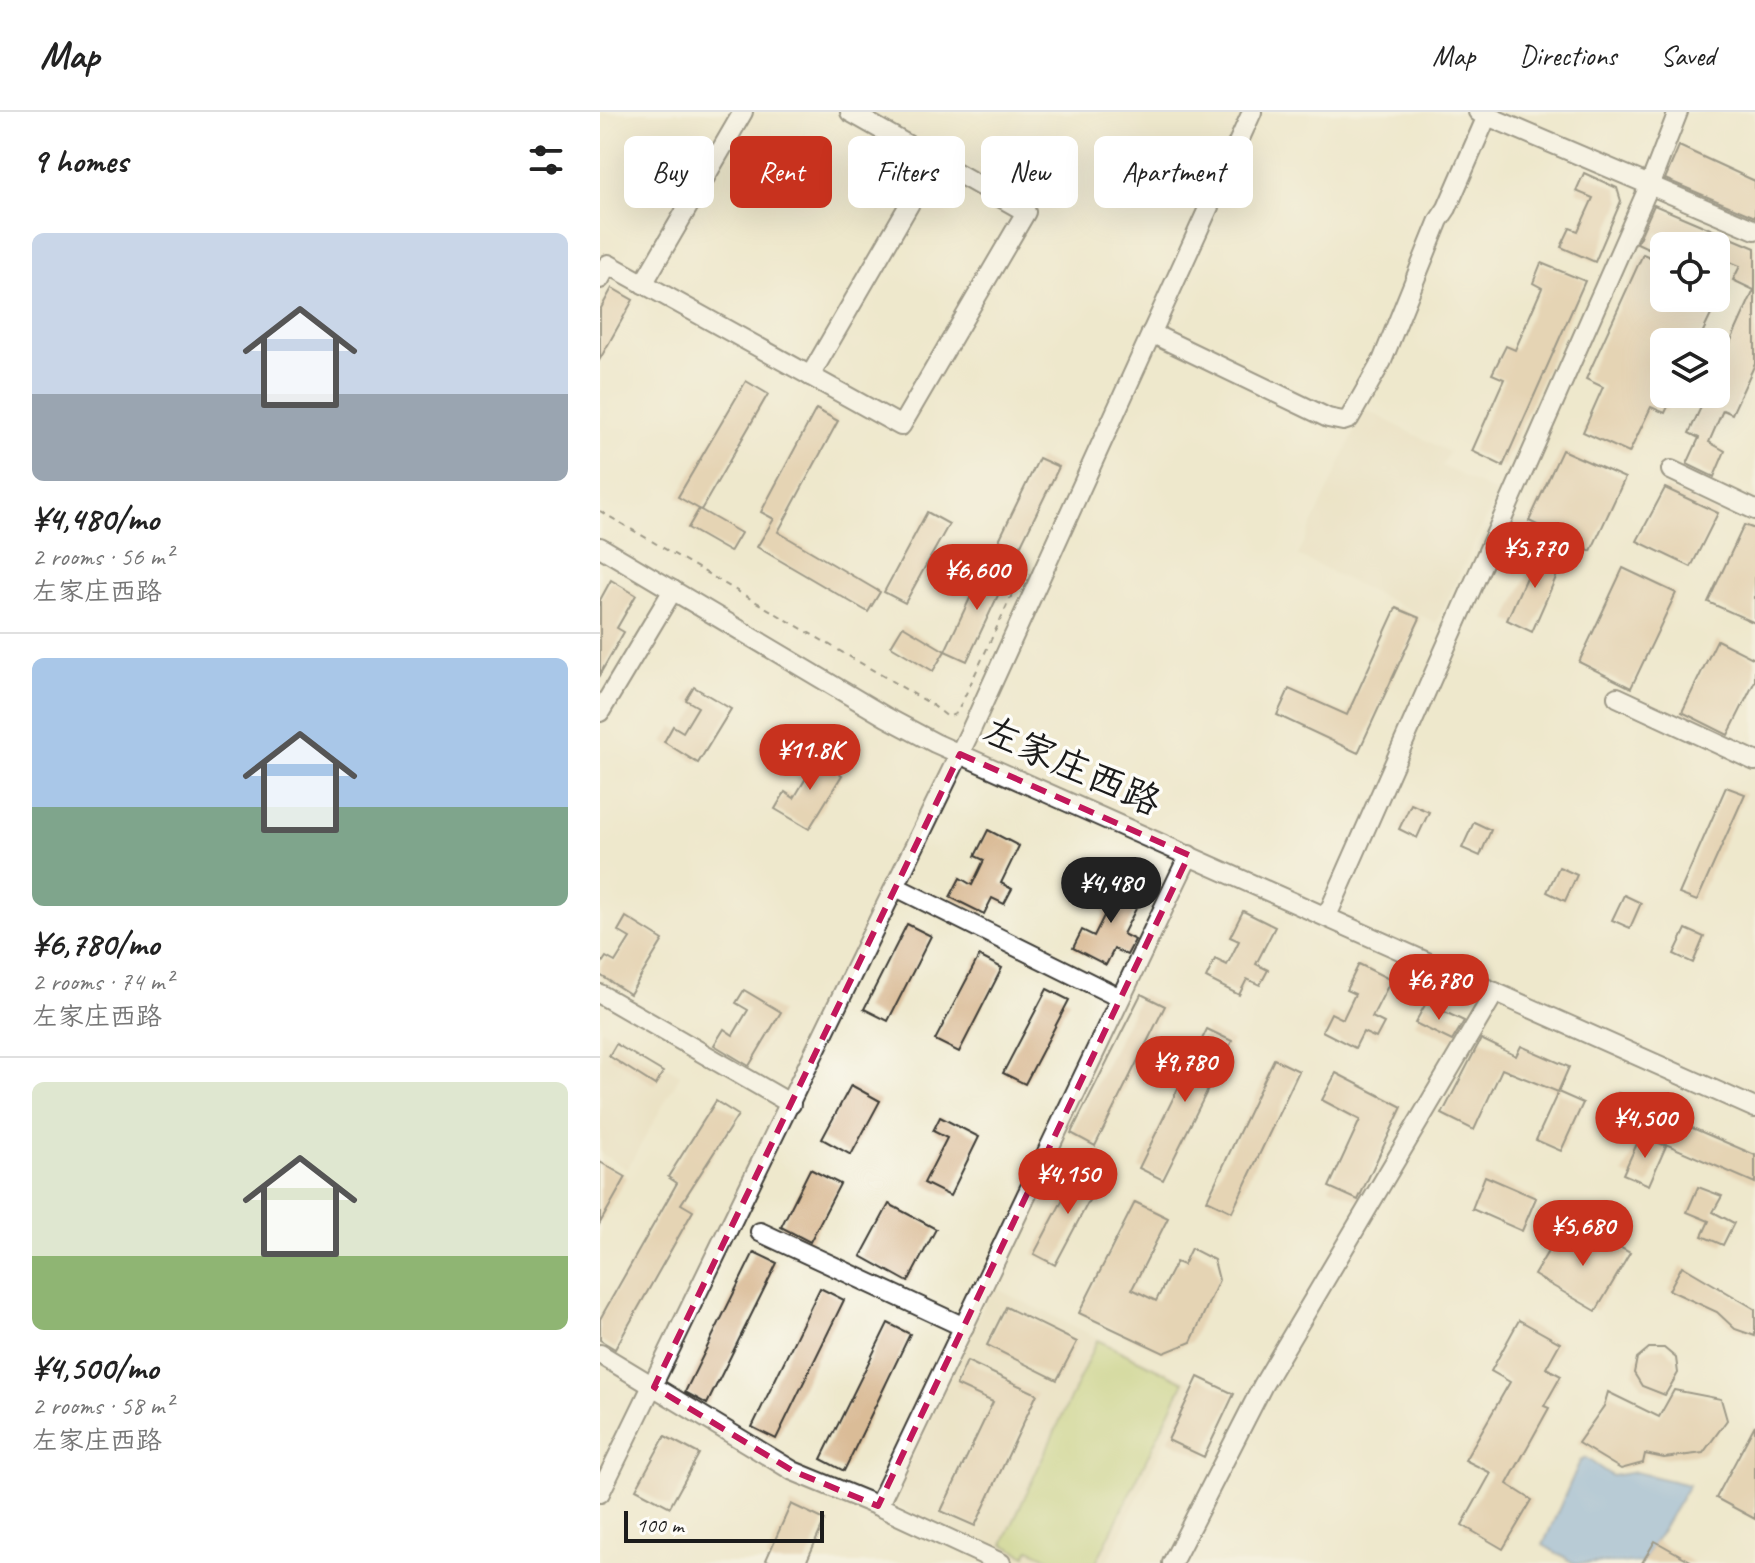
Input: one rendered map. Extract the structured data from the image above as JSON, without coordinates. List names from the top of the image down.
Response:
{
  "streets": {
    "street": ["左家庄西路"]
  },
  "scale_bar": "100 m",
  "page": {
    "header": "Map",
    "nav": ["Map", "Directions", "Saved"],
    "heading": "9 homes",
    "chip": [
      "Buy",
      "Rent",
      "Filters",
      "New",
      "Apartment"
    ],
    "list": [
      {
        "name": "¥4,480/mo",
        "note": "2 rooms · 56 m² · 左家庄西路"
      },
      {
        "name": "¥6,780/mo",
        "note": "2 rooms · 74 m² · 左家庄西路"
      },
      {
        "name": "¥4,500/mo",
        "note": "2 rooms · 58 m² · 左家庄西路"
      }
    ],
    "price": [
      "¥5,770",
      "¥6,600",
      "¥11.8K",
      "¥4,480",
      "¥6,780",
      "¥9,780",
      "¥4,500",
      "¥4,150",
      "¥5,680"
    ],
    "scale": "100 m"
  }
}
